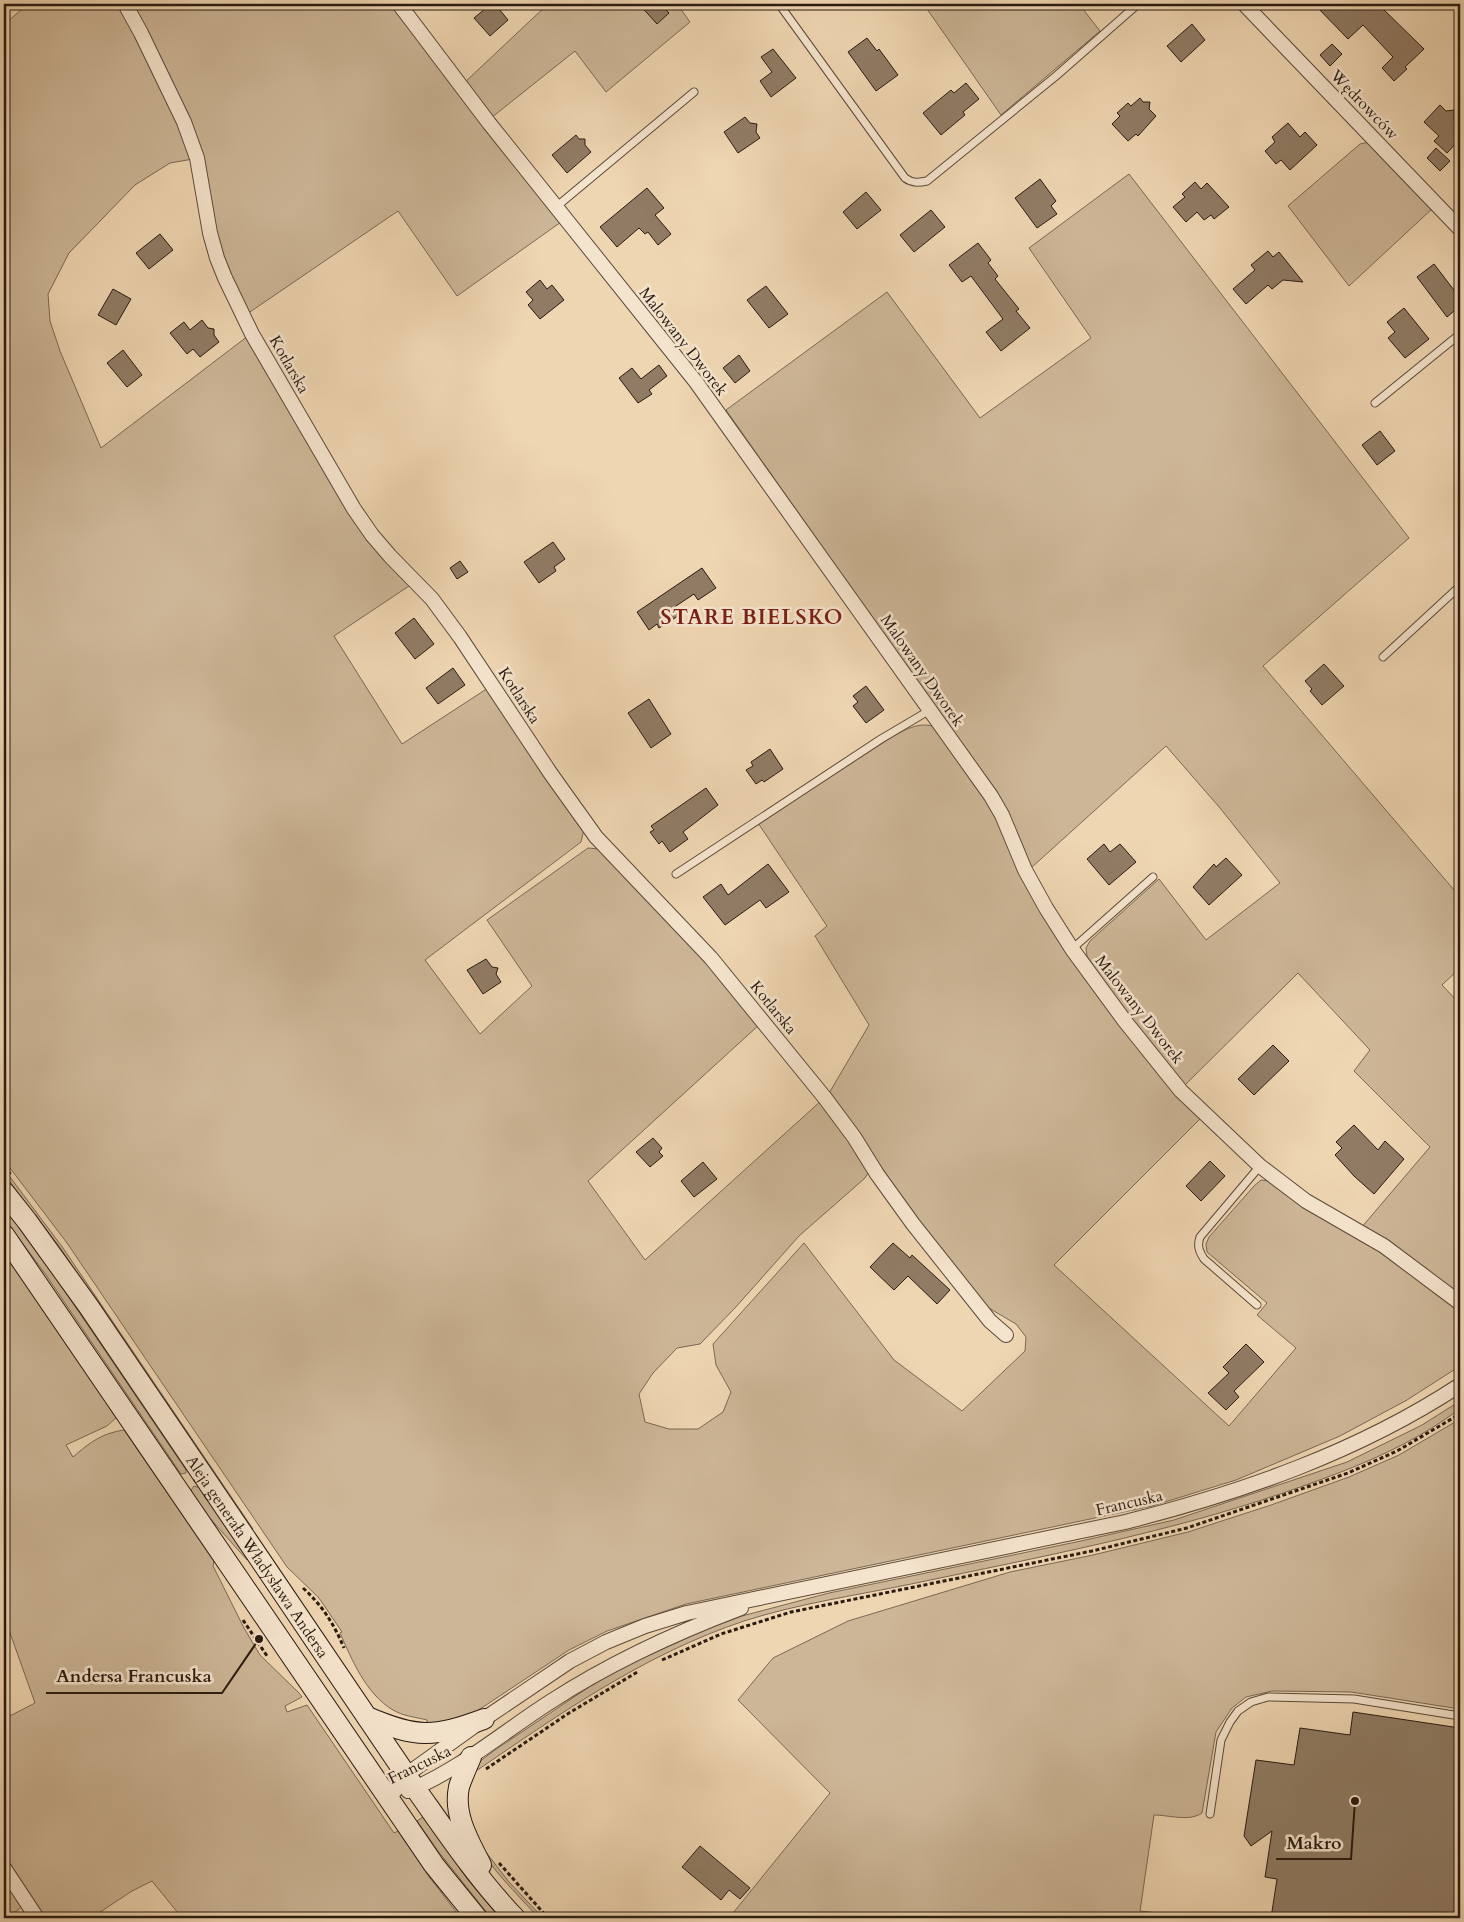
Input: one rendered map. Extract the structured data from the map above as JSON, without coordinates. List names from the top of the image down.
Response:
{
  "streets": {
    "main road": ["Aleja generała Władysława Andersa"],
    "street": [
      "Wędrowców",
      "Malowany Dworek",
      "Kotlarska",
      "Francuska"
    ]
  },
  "crossings": [
    ["Francuska", "Aleja generała Władysława Andersa"]
  ],
  "districts": ["STARE BIELSKO"],
  "places": ["Andersa Francuska", "Makro"]
}
